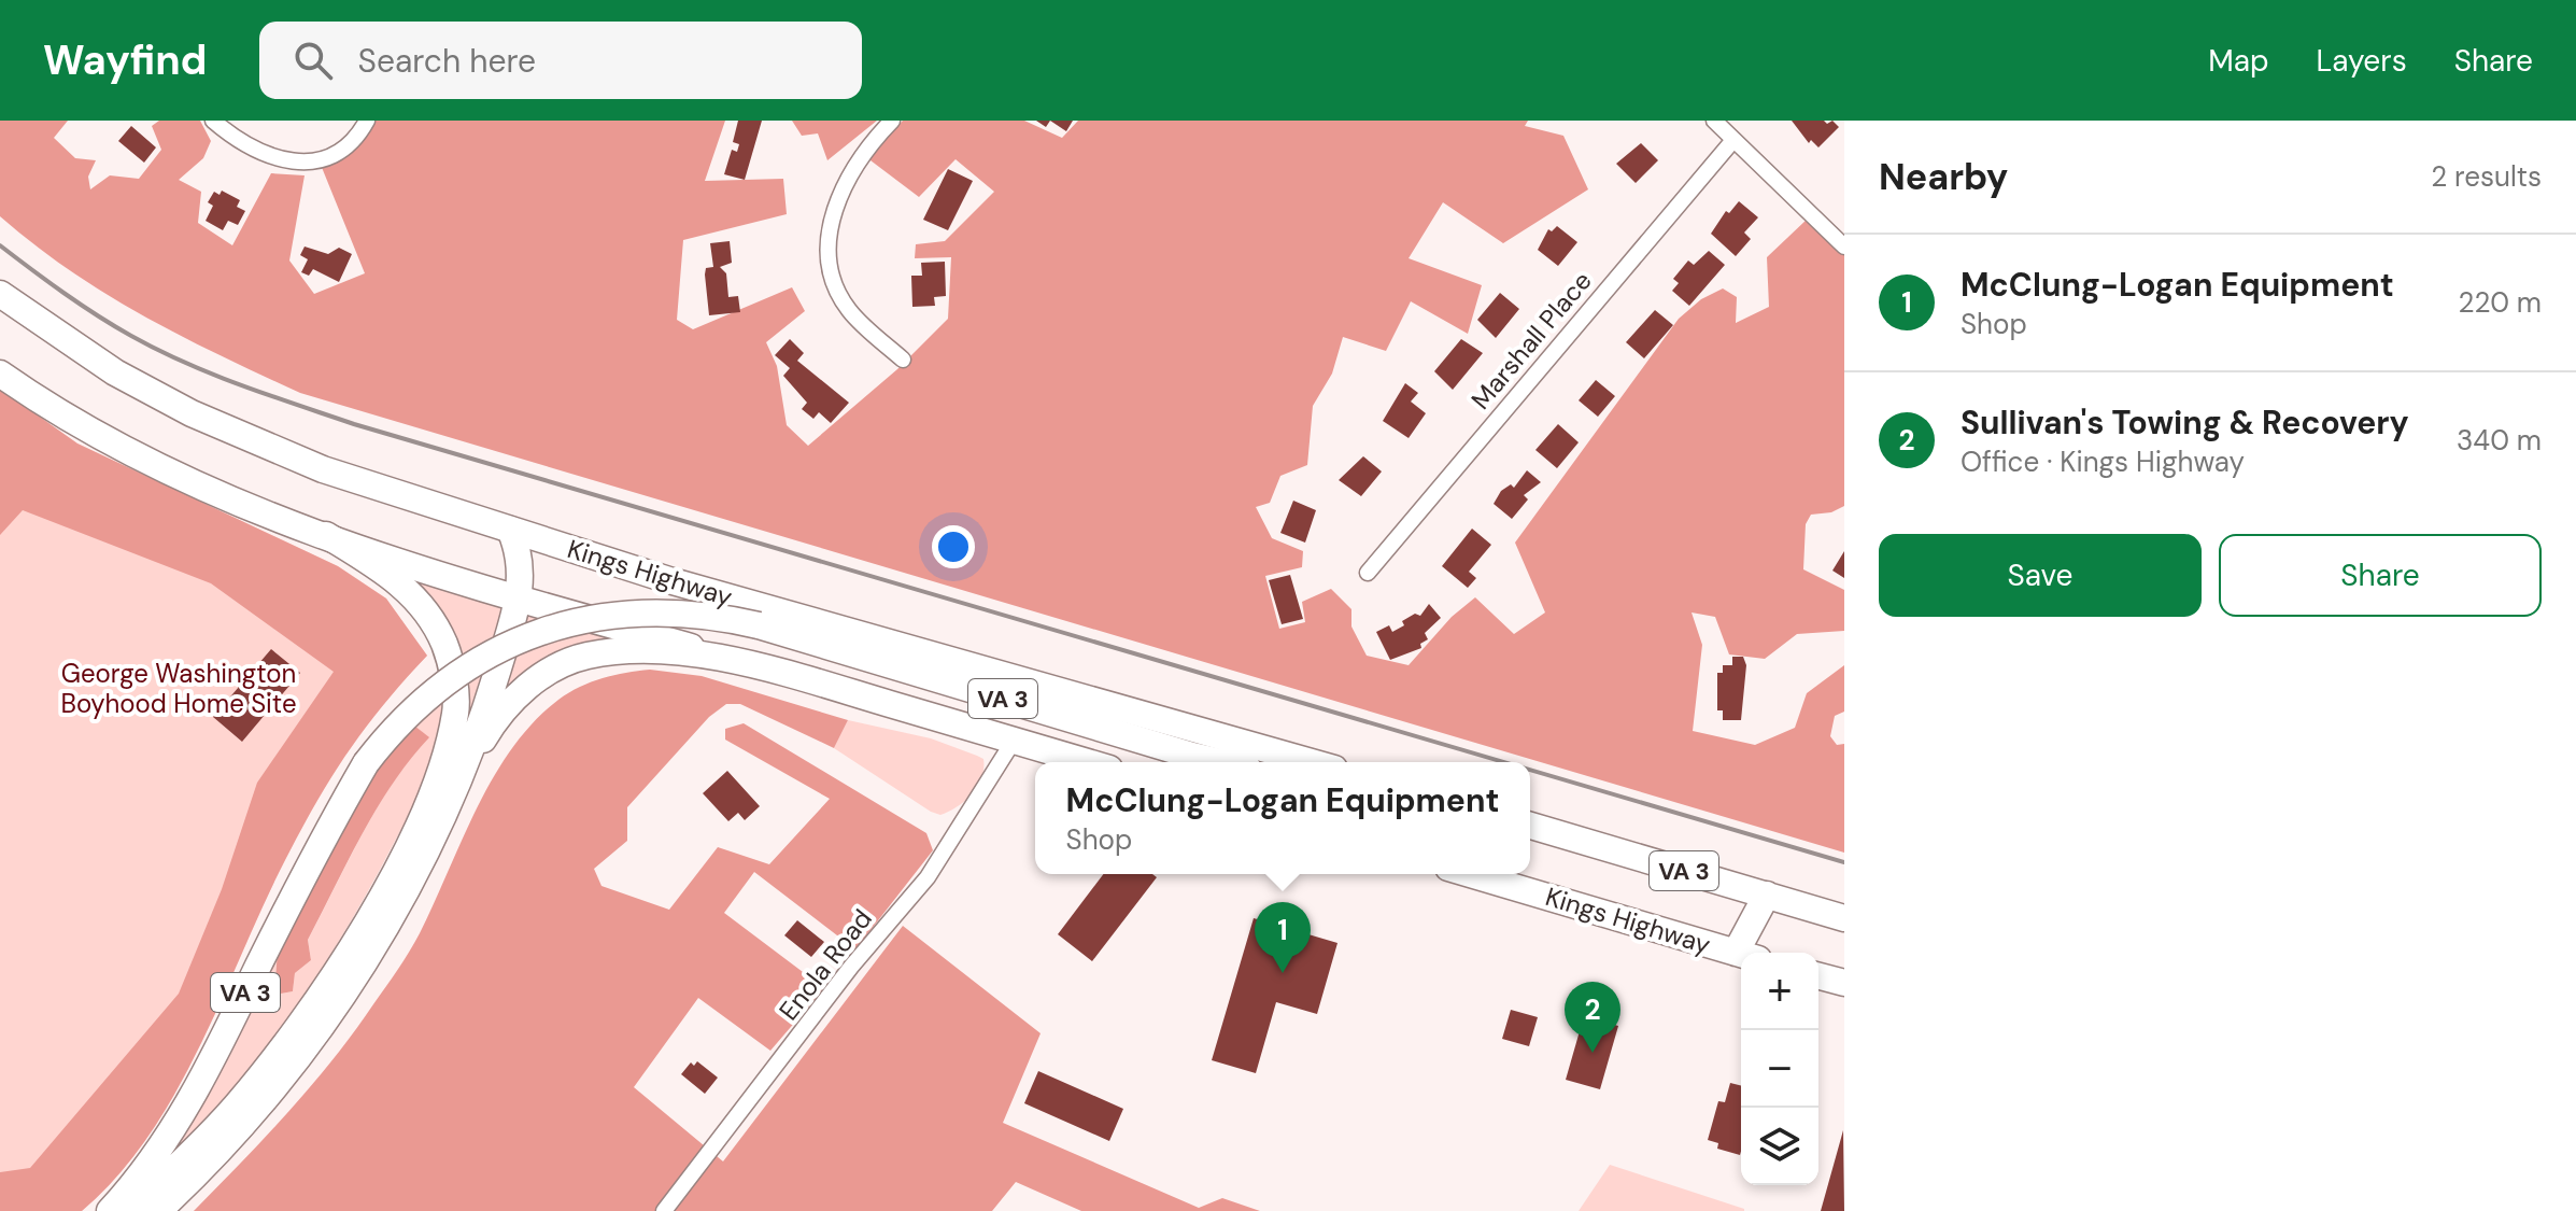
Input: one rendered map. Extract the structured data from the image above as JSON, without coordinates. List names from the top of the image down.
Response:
{
  "streets": {
    "main road": ["Kings Highway", "VA 3"],
    "street": ["Marshall Place", "Enola Road"]
  },
  "crossings": [
    ["VA 3", "Enola Road"]
  ],
  "parks": ["George Washington Boyhood Home Site"],
  "page": {
    "header": "Wayfind",
    "search": "Search here",
    "nav": ["Map", "Layers", "Share"],
    "heading": ["Nearby", "2 results"],
    "list": [
      {
        "mark": "1",
        "name": "McClung-Logan Equipment",
        "note": "Shop",
        "value": "220 m"
      },
      {
        "mark": "2",
        "name": "Sullivan's Towing & Recovery",
        "note": "Office · Kings Highway",
        "value": "340 m"
      }
    ],
    "buttons": ["Save", "Share"],
    "popup": ["McClung-Logan Equipment", "Shop"],
    "pins": ["1", "2"],
    "map_buttons": ["+", "−"]
  }
}
